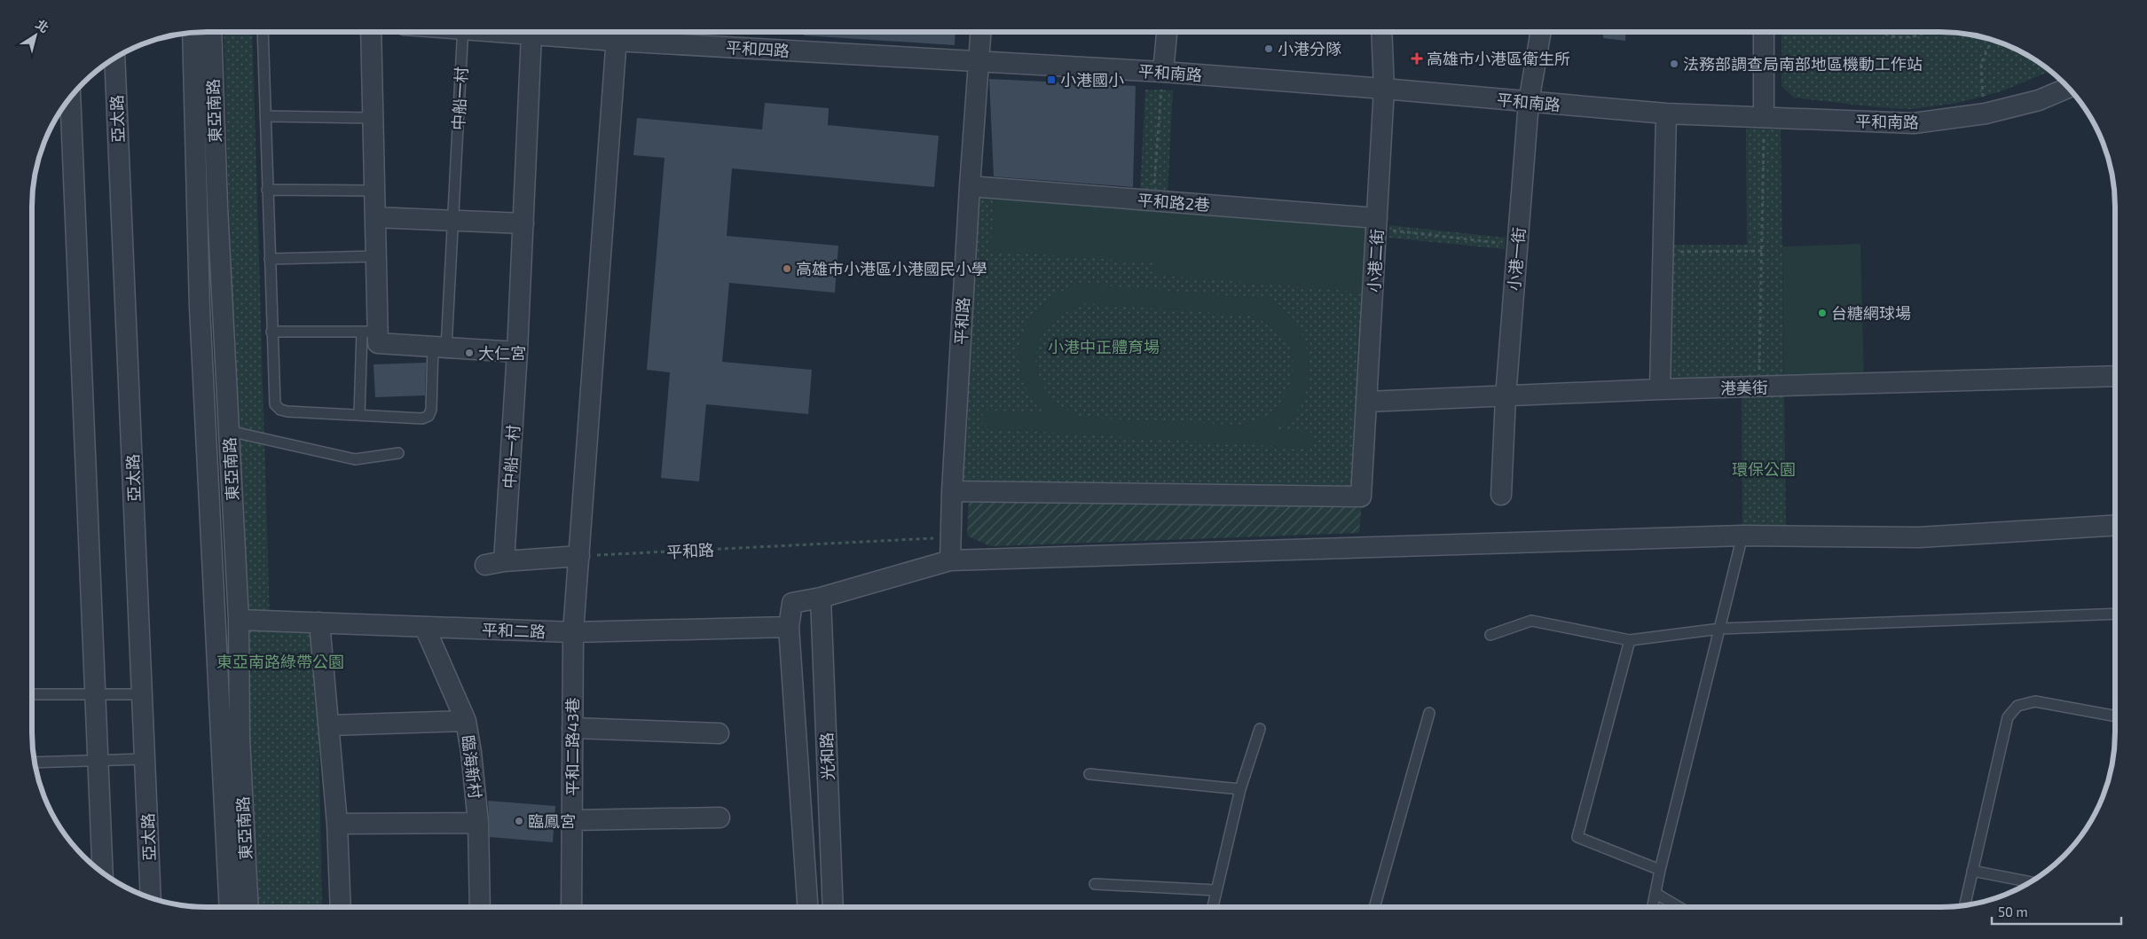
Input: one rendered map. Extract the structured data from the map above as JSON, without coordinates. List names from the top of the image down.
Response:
{
  "streets": {
    "street": [
      "平和四路",
      "平和南路",
      "中船一村",
      "東亞南路",
      "亞太路",
      "平和路2巷",
      "小港一街",
      "小港二街",
      "平和路",
      "港美街",
      "平和二路",
      "平和二路43巷",
      "光和路",
      "臨海新村"
    ]
  },
  "crossings": [
    ["平和四路", "平和南路"],
    ["平和四路", "平和路"],
    ["平和四路", "平和二路43巷"],
    ["平和南路", "小港一街"],
    ["平和南路", "小港二街"],
    ["平和南路", "平和路"],
    ["東亞南路", "平和二路"],
    ["平和路2巷", "小港二街"],
    ["平和路2巷", "平和路"],
    ["小港一街", "港美街"],
    ["小港二街", "平和路"],
    ["小港二街", "港美街"],
    ["平和路", "平和二路43巷"],
    ["平和二路", "平和二路43巷"],
    ["平和二路", "光和路"],
    ["平和二路", "臨海新村"]
  ],
  "parks": ["小港中正體育場", "環保公園", "東亞南路綠帶公園"],
  "places": {
    "other": [
      "小港分隊",
      "法務部調查局南部地區機動工作站",
      "高雄市小港區小港國民小學",
      "台糖網球場",
      "大仁宮",
      "臨鳳宮"
    ],
    "health": ["高雄市小港區衛生所"],
    "transit": ["小港國小"]
  },
  "scale_bar": "50 m",
  "north": "top right"
}
